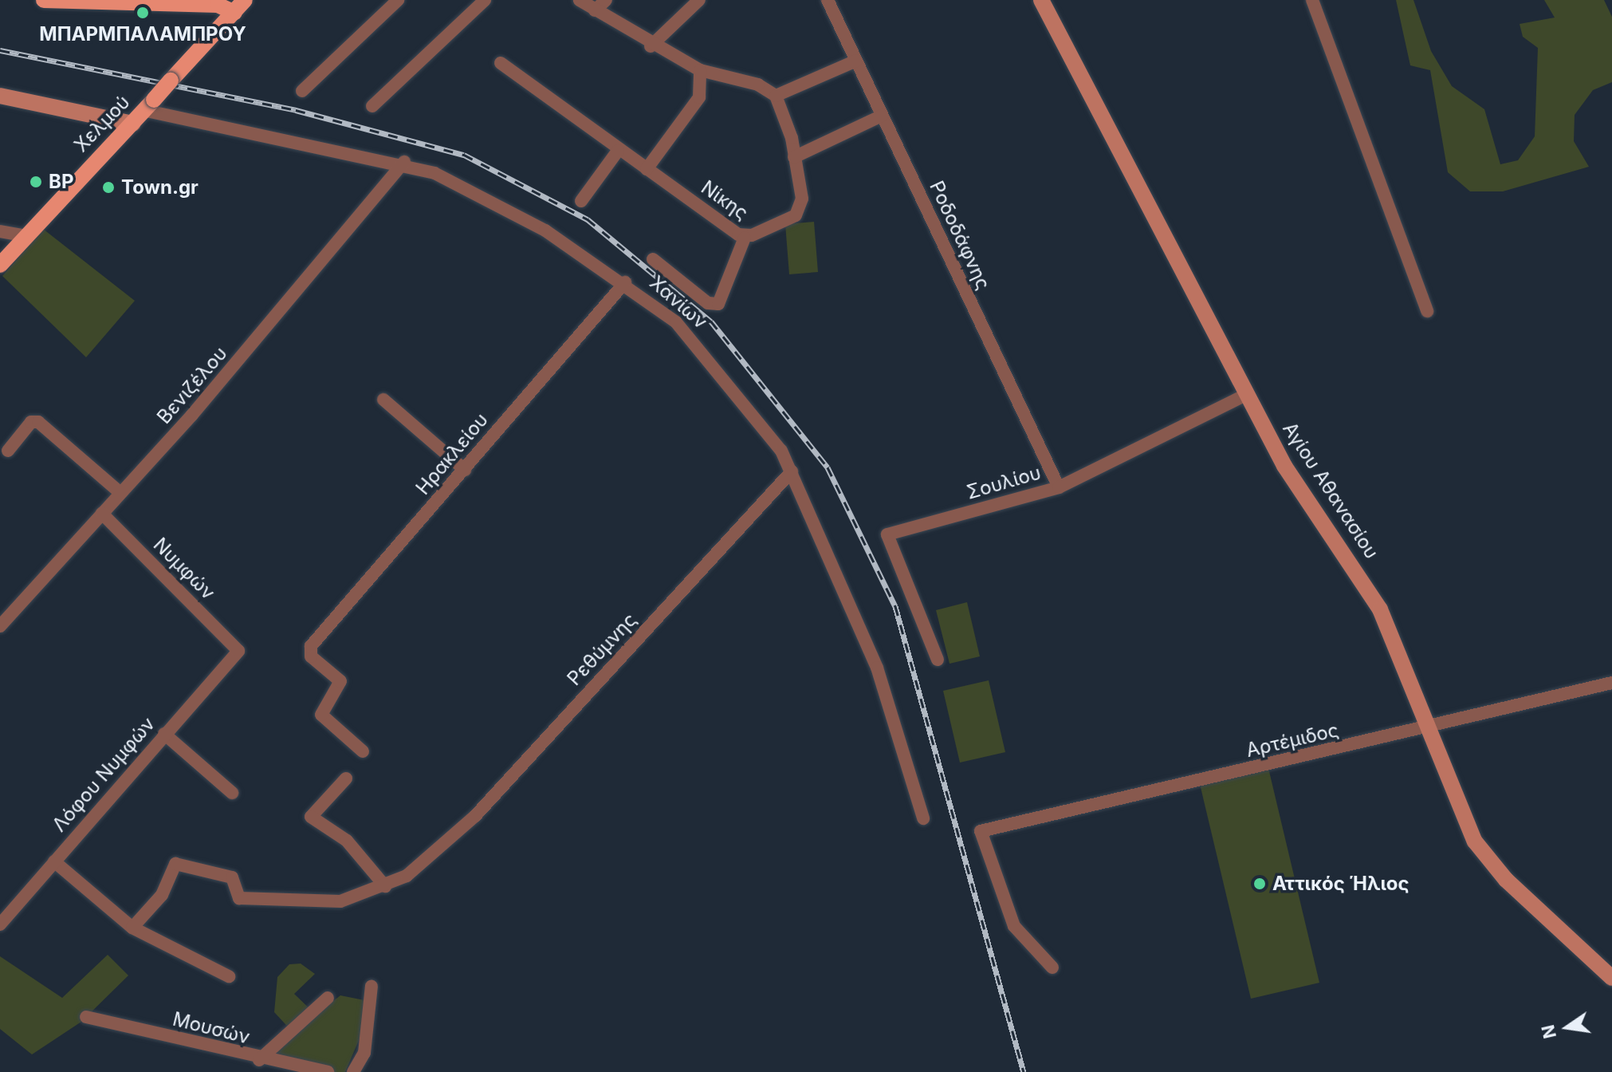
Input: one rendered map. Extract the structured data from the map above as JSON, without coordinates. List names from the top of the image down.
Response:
{
  "streets": {
    "main road": ["Χελμού"],
    "street": [
      "Νίκης",
      "Ροδοδάφνης",
      "Χανίων",
      "Βενιζέλου",
      "Ηρακλείου",
      "Σουλίου",
      "Αγίου Αθανασίου",
      "Νυμφών",
      "Ρεθύμνης",
      "Αρτέμιδος",
      "Λόφου Νυμφών",
      "Μουσών"
    ]
  },
  "crossings": [
    ["Χελμού", "Χανίων"],
    ["Ροδοδάφνης", "Σουλίου"],
    ["Χανίων", "Βενιζέλου"],
    ["Χανίων", "Ηρακλείου"],
    ["Χανίων", "Ρεθύμνης"],
    ["Βενιζέλου", "Νυμφών"],
    ["Σουλίου", "Αγίου Αθανασίου"],
    ["Αγίου Αθανασίου", "Αρτέμιδος"],
    ["Νυμφών", "Λόφου Νυμφών"]
  ],
  "places": [
    "ΜΠΑΡΜΠΑΛΑΜΠΡΟΥ",
    "BP",
    "Town.gr",
    "Αττικός Ήλιος"
  ],
  "north": "left"
}
